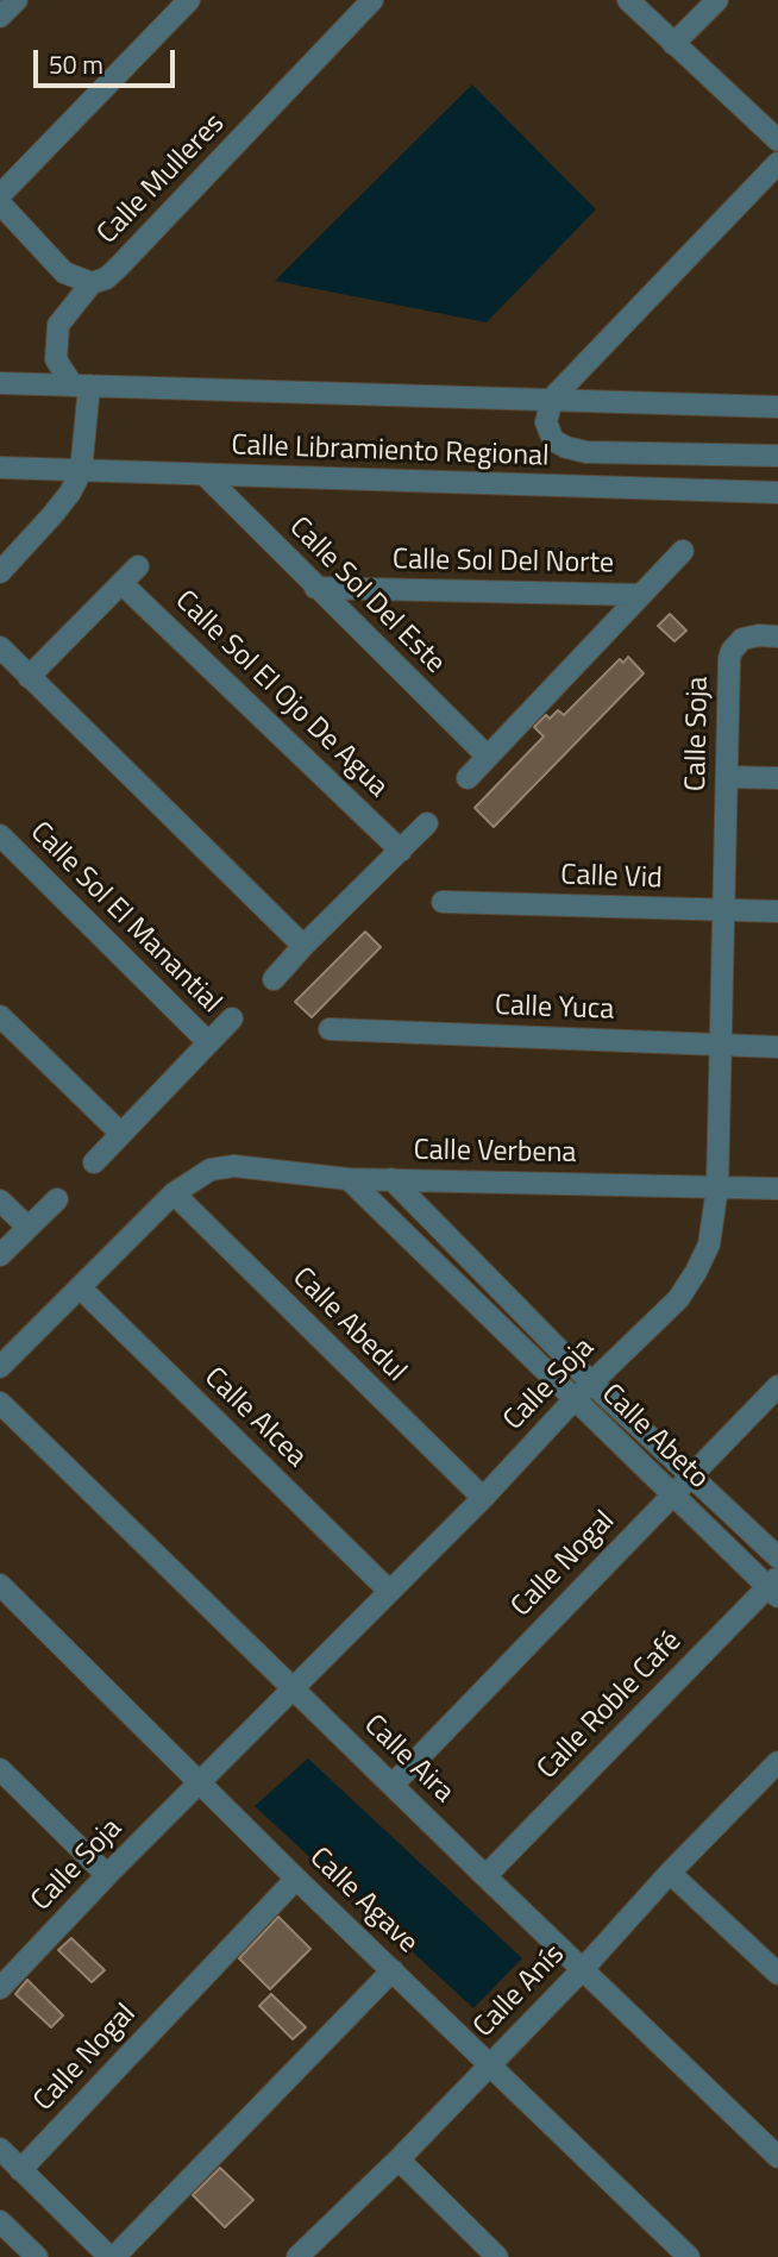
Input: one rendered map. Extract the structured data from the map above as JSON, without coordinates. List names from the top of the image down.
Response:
{
  "streets": {
    "street": [
      "Calle Mulleres",
      "Calle Libramiento Regional",
      "Calle Sol Del Norte",
      "Calle Sol Del Este",
      "Calle Sol El Ojo De Agua",
      "Calle Soja",
      "Calle Vid",
      "Calle Sol El Manantial",
      "Calle Yuca",
      "Calle Verbena",
      "Calle Abedul",
      "Calle Alcea",
      "Calle Abeto",
      "Calle Nogal",
      "Calle Roble Café",
      "Calle Aira",
      "Calle Agave",
      "Calle Anís"
    ]
  },
  "crossings": [
    ["Calle Mulleres", "Calle Libramiento Regional"],
    ["Calle Libramiento Regional", "Calle Sol Del Este"],
    ["Calle Sol Del Norte", "Calle Sol Del Este"],
    ["Calle Soja", "Calle Vid"],
    ["Calle Soja", "Calle Yuca"],
    ["Calle Soja", "Calle Verbena"],
    ["Calle Soja", "Calle Abedul"],
    ["Calle Soja", "Calle Alcea"],
    ["Calle Soja", "Calle Abeto"],
    ["Calle Soja", "Calle Aira"],
    ["Calle Soja", "Calle Agave"],
    ["Calle Verbena", "Calle Abedul"],
    ["Calle Verbena", "Calle Abeto"],
    ["Calle Abeto", "Calle Nogal"],
    ["Calle Abeto", "Calle Roble Café"],
    ["Calle Nogal", "Calle Aira"],
    ["Calle Nogal", "Calle Agave"],
    ["Calle Roble Café", "Calle Aira"],
    ["Calle Aira", "Calle Anís"],
    ["Calle Agave", "Calle Anís"]
  ],
  "scale_bar": "50 m"
}
